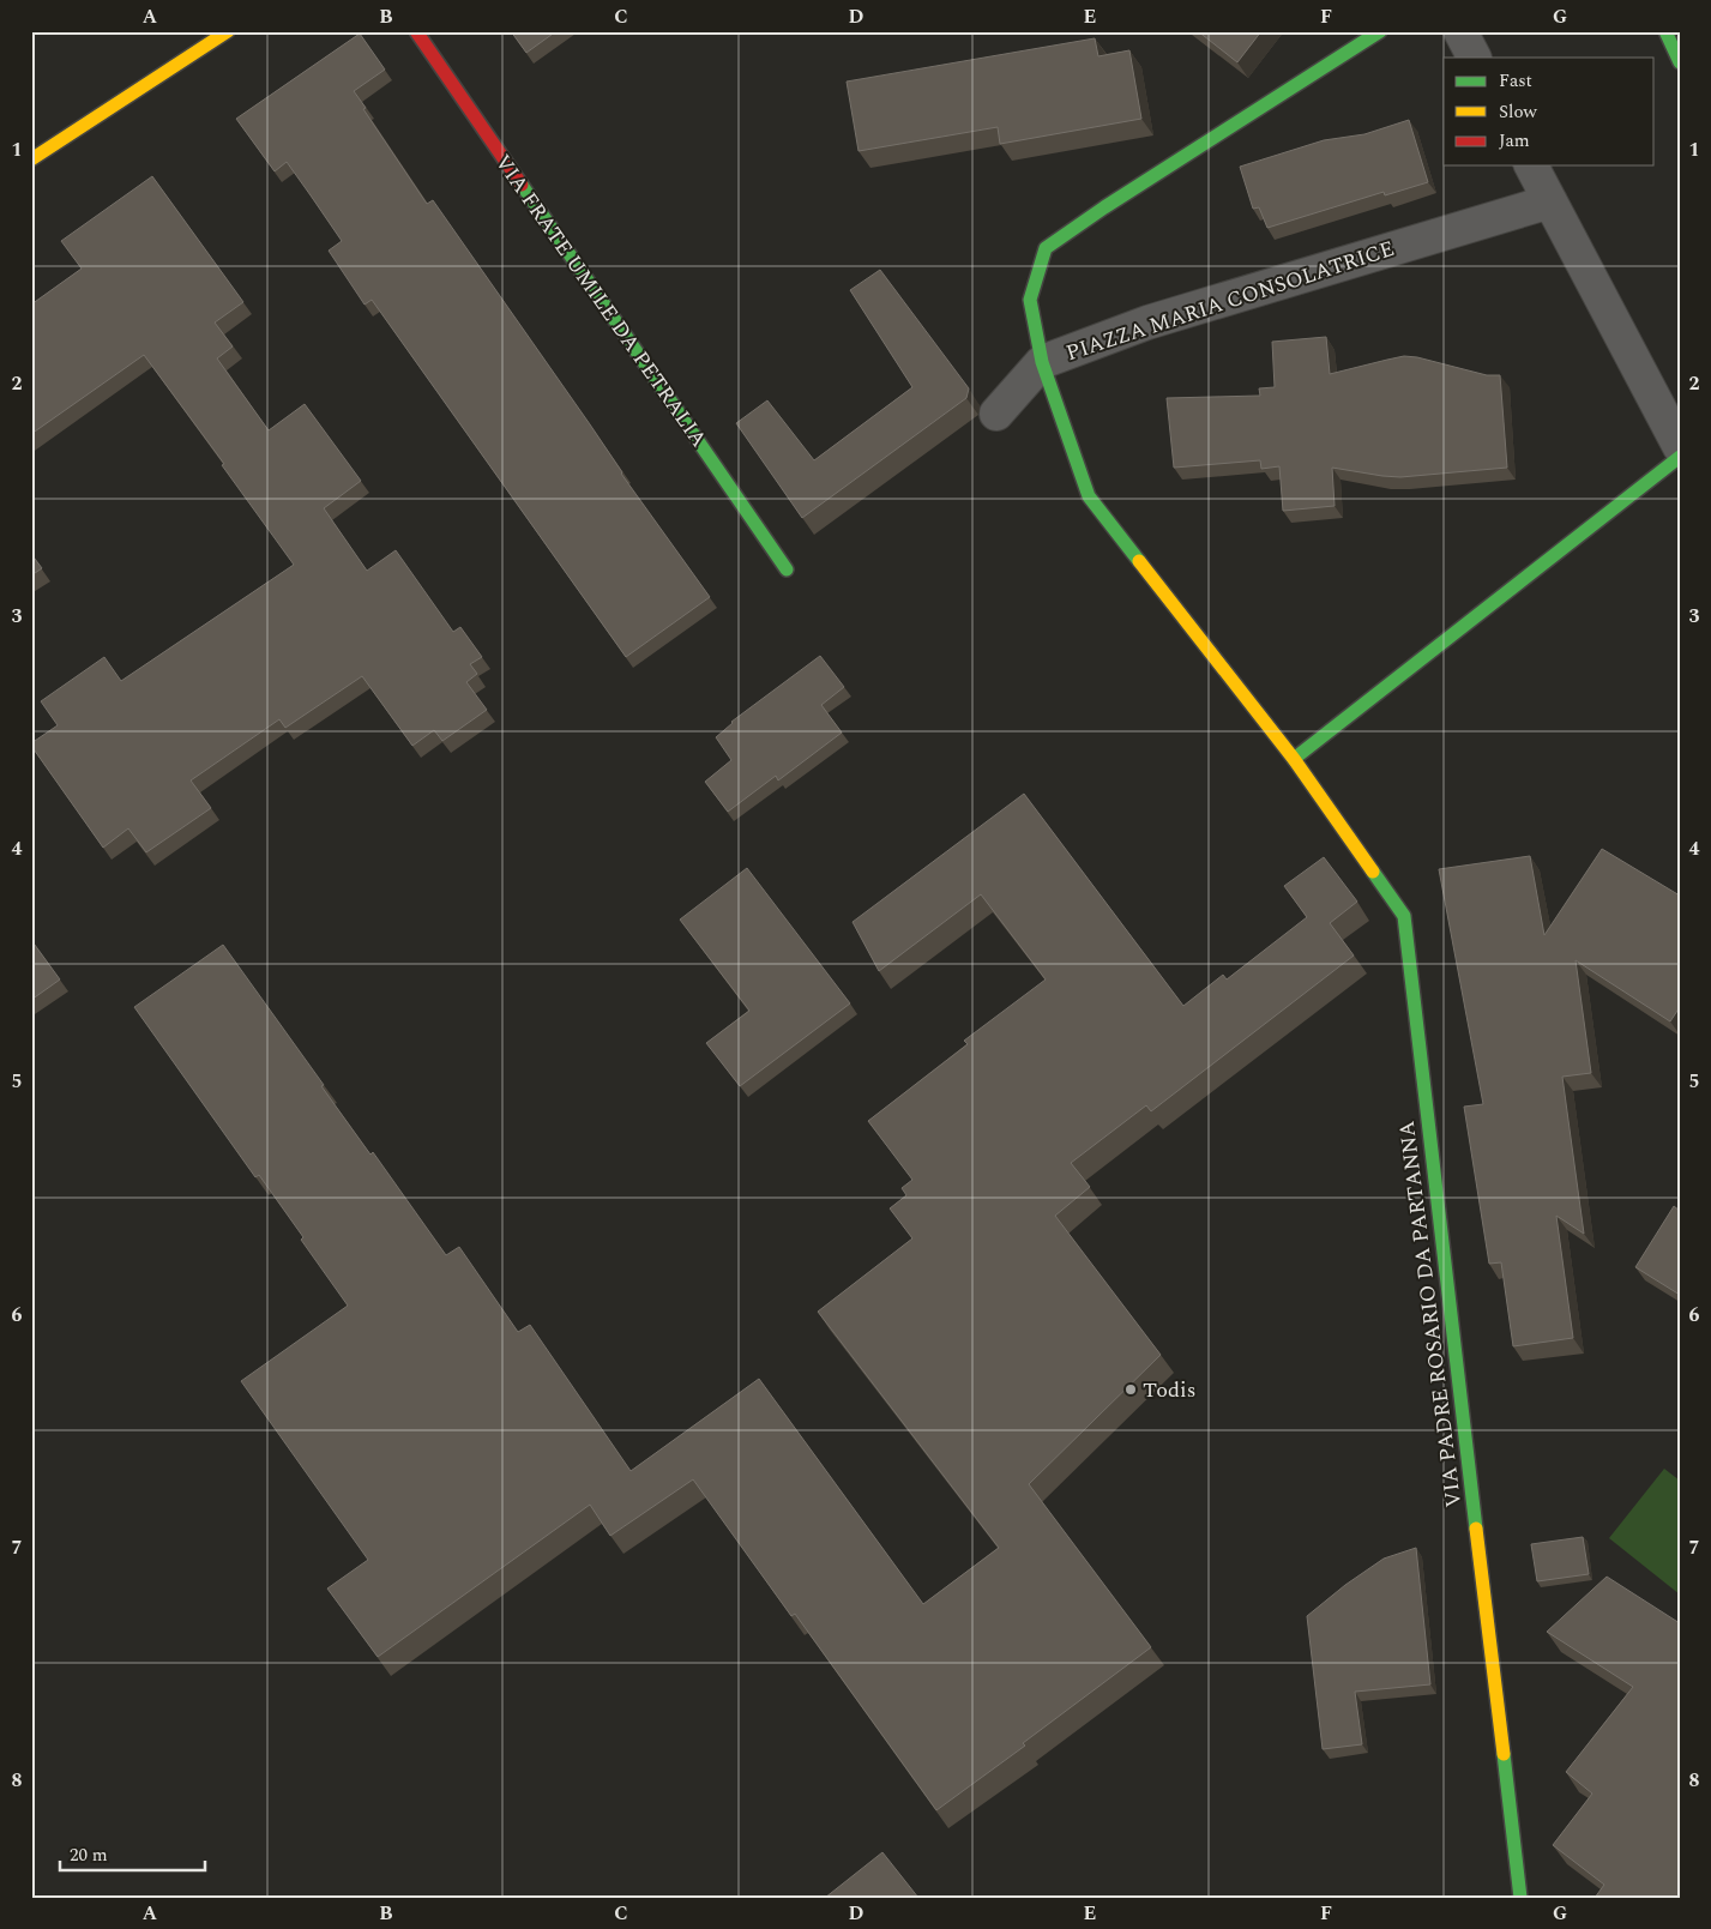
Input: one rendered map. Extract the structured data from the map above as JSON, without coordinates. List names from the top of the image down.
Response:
{
  "streets": {
    "street": ["VIA FRATE UMILE DA PETRALIA", "PIAZZA MARIA CONSOLATRICE", "VIA PADRE ROSARIO DA PARTANNA"]
  },
  "crossings": [
    ["PIAZZA MARIA CONSOLATRICE", "VIA PADRE ROSARIO DA PARTANNA"]
  ],
  "places": ["Todis"],
  "legend": ["Fast", "Slow", "Jam"],
  "scale_bar": "20 m",
  "grid": {
    "columns": [
      "A",
      "B",
      "C",
      "D",
      "E",
      "F",
      "G"
    ],
    "rows": [
      "1",
      "2",
      "3",
      "4",
      "5",
      "6",
      "7",
      "8"
    ]
  }
}
